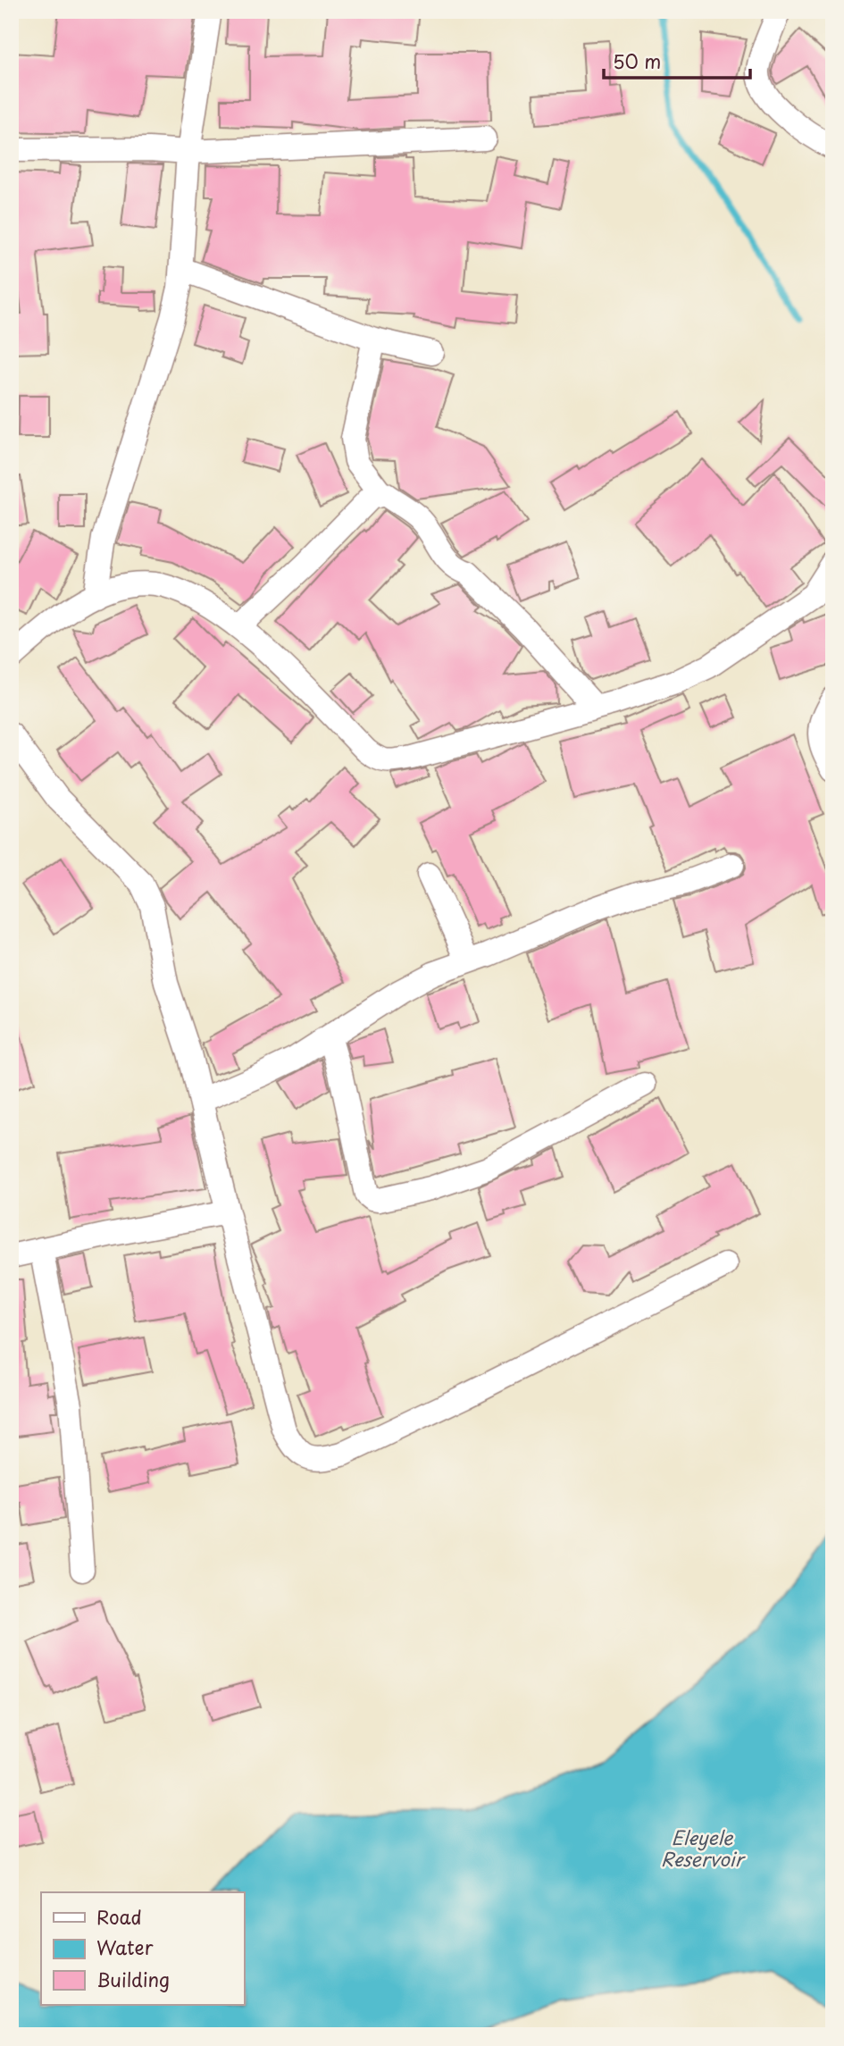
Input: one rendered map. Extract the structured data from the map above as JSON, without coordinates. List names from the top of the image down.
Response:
{
  "water": ["Eleyele Reservoir"],
  "legend": ["Road", "Water", "Building"],
  "scale_bar": "50 m"
}
